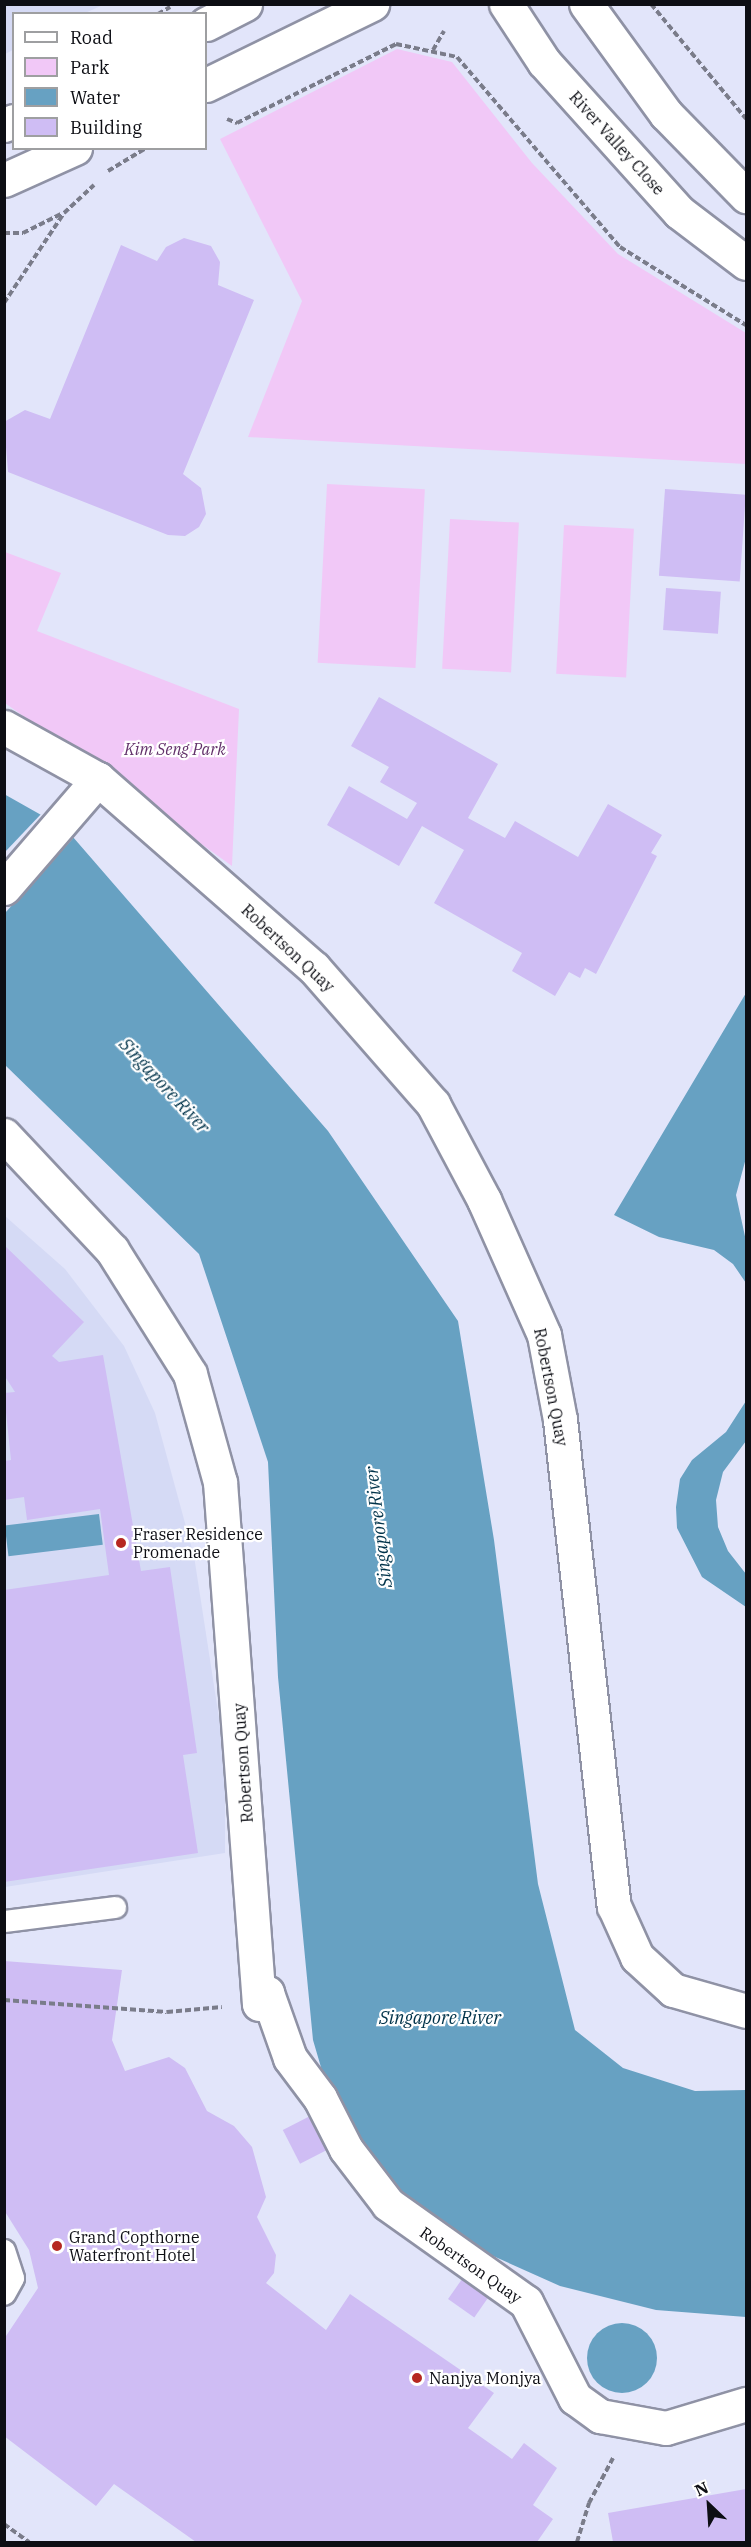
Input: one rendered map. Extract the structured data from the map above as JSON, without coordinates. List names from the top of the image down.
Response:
{
  "streets": {
    "street": ["River Valley Close", "Robertson Quay"]
  },
  "water": ["Singapore River"],
  "parks": ["Kim Seng Park"],
  "places": ["Fraser Residence Promenade", "Grand Copthorne Waterfront Hotel", "Nanjya Monjya"],
  "legend": [
    "Road",
    "Park",
    "Water",
    "Building"
  ],
  "north": "top left"
}
